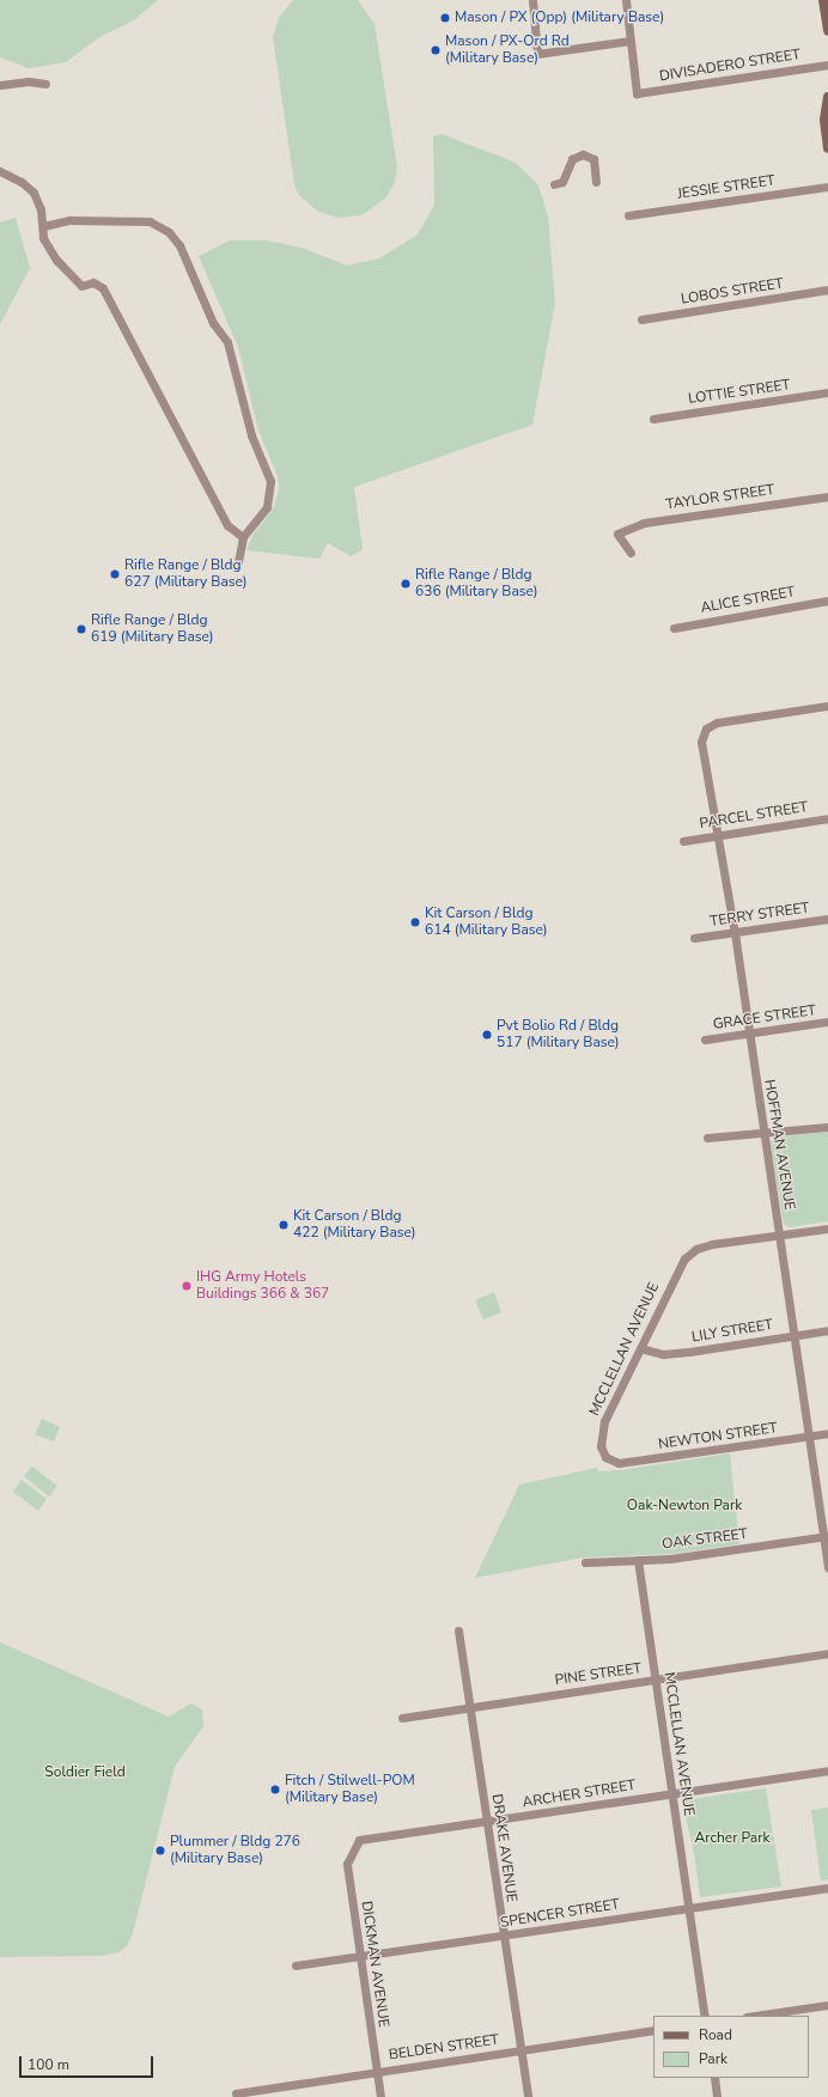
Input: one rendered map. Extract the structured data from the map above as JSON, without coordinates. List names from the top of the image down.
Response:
{
  "streets": {
    "street": [
      "DIVISADERO STREET",
      "JESSIE STREET",
      "LOBOS STREET",
      "LOTTIE STREET",
      "TAYLOR STREET",
      "ALICE STREET",
      "PARCEL STREET",
      "TERRY STREET",
      "GRACE STREET",
      "HOFFMAN AVENUE",
      "LILY STREET",
      "MCCLELLAN AVENUE",
      "NEWTON STREET",
      "OAK STREET",
      "PINE STREET",
      "ARCHER STREET",
      "DRAKE AVENUE",
      "SPENCER STREET",
      "DICKMAN AVENUE",
      "BELDEN STREET"
    ]
  },
  "crossings": [
    ["PARCEL STREET", "HOFFMAN AVENUE"],
    ["TERRY STREET", "HOFFMAN AVENUE"],
    ["GRACE STREET", "HOFFMAN AVENUE"],
    ["HOFFMAN AVENUE", "LILY STREET"],
    ["HOFFMAN AVENUE", "MCCLELLAN AVENUE"],
    ["HOFFMAN AVENUE", "NEWTON STREET"],
    ["HOFFMAN AVENUE", "OAK STREET"],
    ["LILY STREET", "MCCLELLAN AVENUE"],
    ["MCCLELLAN AVENUE", "NEWTON STREET"],
    ["MCCLELLAN AVENUE", "OAK STREET"],
    ["MCCLELLAN AVENUE", "PINE STREET"],
    ["MCCLELLAN AVENUE", "ARCHER STREET"],
    ["MCCLELLAN AVENUE", "SPENCER STREET"],
    ["PINE STREET", "DRAKE AVENUE"],
    ["ARCHER STREET", "DRAKE AVENUE"],
    ["ARCHER STREET", "DICKMAN AVENUE"],
    ["DRAKE AVENUE", "SPENCER STREET"],
    ["DRAKE AVENUE", "BELDEN STREET"],
    ["SPENCER STREET", "DICKMAN AVENUE"],
    ["DICKMAN AVENUE", "BELDEN STREET"]
  ],
  "parks": ["Oak-Newton Park", "Soldier Field", "Archer Park"],
  "places": [
    "Mason / PX (Opp) (Military Base)",
    "Mason / PX-Ord Rd (Military Base)",
    "Rifle Range / Bldg 627 (Military Base)",
    "Rifle Range / Bldg 636 (Military Base)",
    "Rifle Range / Bldg 619 (Military Base)",
    "Kit Carson / Bldg 614 (Military Base)",
    "Pvt Bolio Rd / Bldg 517 (Military Base)",
    "Kit Carson / Bldg 422 (Military Base)",
    "IHG Army Hotels Buildings 366 & 367",
    "Fitch / Stilwell-POM (Military Base)",
    "Plummer / Bldg 276 (Military Base)"
  ],
  "legend": ["Road", "Park"],
  "scale_bar": "100 m"
}
